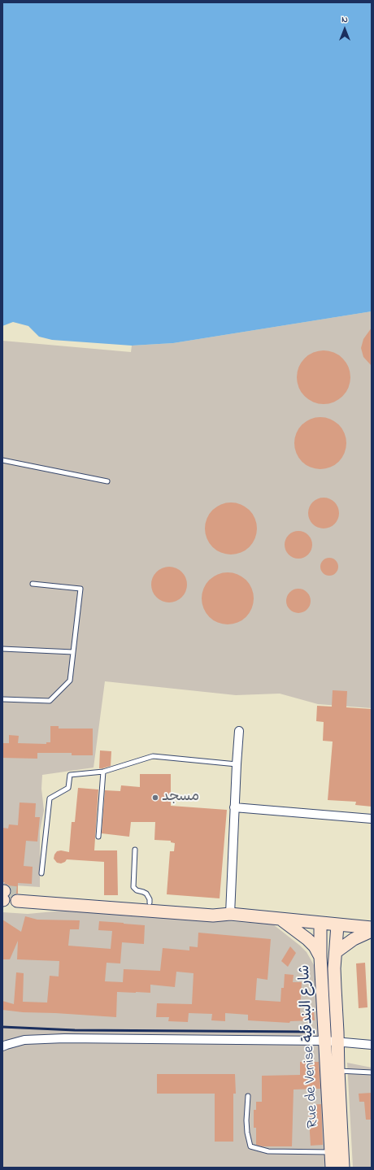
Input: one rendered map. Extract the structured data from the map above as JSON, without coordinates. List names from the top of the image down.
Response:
{
  "streets": {
    "main road": ["Rue de Venise شارع البندقية"]
  },
  "places": ["مسجد"],
  "north": "top"
}
